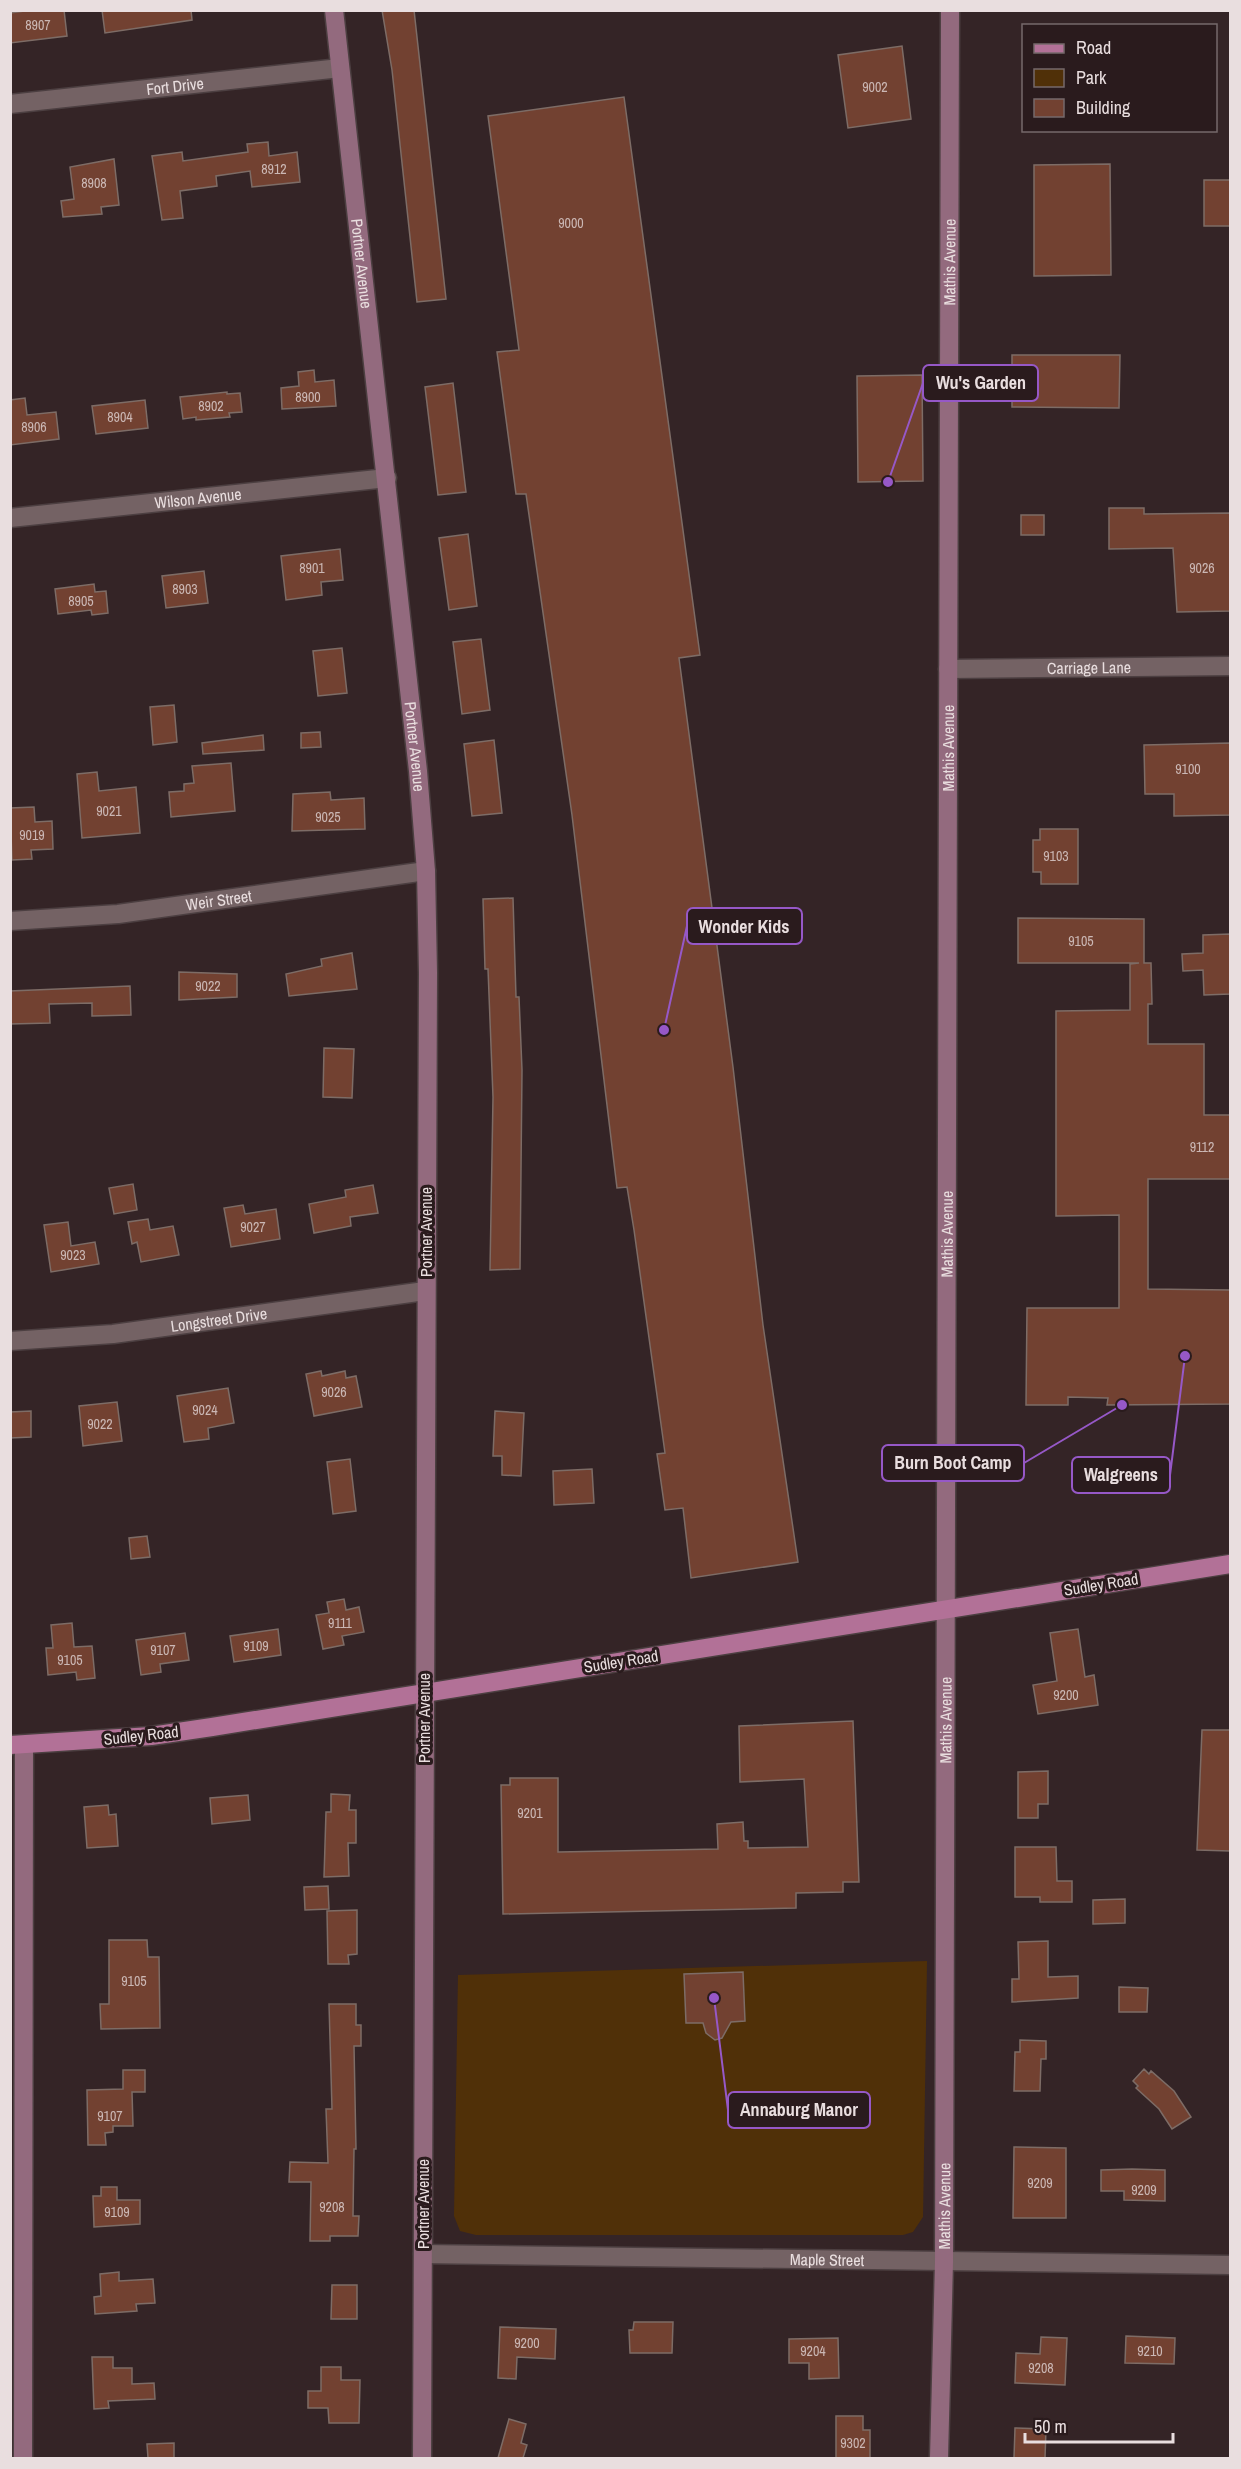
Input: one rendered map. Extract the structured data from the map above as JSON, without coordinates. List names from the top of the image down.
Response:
{
  "streets": {
    "main road": ["Sudley Road"],
    "street": [
      "Fort Drive",
      "Portner Avenue",
      "Mathis Avenue",
      "Wilson Avenue",
      "Carriage Lane",
      "Weir Street",
      "Longstreet Drive",
      "Maple Street"
    ]
  },
  "crossings": [
    ["Fort Drive", "Portner Avenue"],
    ["Portner Avenue", "Wilson Avenue"],
    ["Portner Avenue", "Weir Street"],
    ["Portner Avenue", "Longstreet Drive"],
    ["Portner Avenue", "Sudley Road"],
    ["Portner Avenue", "Maple Street"],
    ["Mathis Avenue", "Carriage Lane"],
    ["Mathis Avenue", "Sudley Road"],
    ["Mathis Avenue", "Maple Street"]
  ],
  "places": [
    "Wu's Garden",
    "Wonder Kids",
    "Walgreens",
    "Burn Boot Camp",
    "Annaburg Manor"
  ],
  "house_numbers": [
    "8907",
    "9002",
    "8912",
    "8908",
    "9000",
    "8900",
    "8902",
    "8904",
    "8906",
    "8901",
    "9026",
    "8903",
    "8905",
    "9100",
    "9021",
    "9025",
    "9019",
    "9103",
    "9105",
    "9022",
    "9112",
    "9027",
    "9023",
    "9026",
    "9024",
    "9022",
    "9111",
    "9109",
    "9107",
    "9105",
    "9200",
    "9201",
    "9105",
    "9107",
    "9209",
    "9209",
    "9208",
    "9109",
    "9200",
    "9204",
    "9210",
    "9208",
    "9302"
  ],
  "legend": ["Road", "Park", "Building"],
  "scale_bar": "50 m"
}
